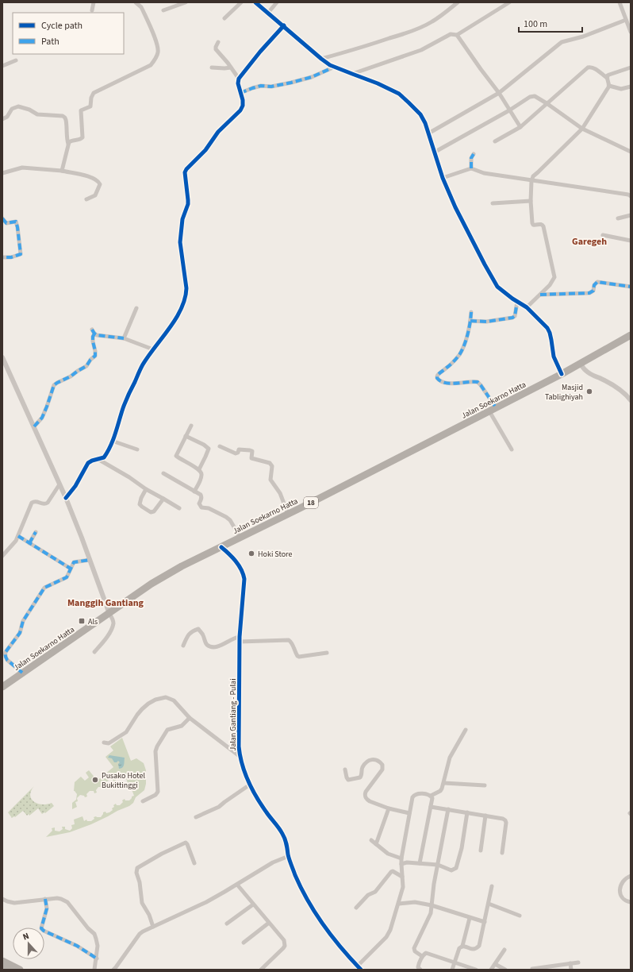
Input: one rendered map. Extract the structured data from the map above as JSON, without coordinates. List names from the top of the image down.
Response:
{
  "streets": {
    "highway": ["Jalan Soekarno Hatta", "18"],
    "street": ["Jalan Gantiang - Pulai"]
  },
  "crossings": [
    ["Jalan Soekarno Hatta", "Jalan Gantiang - Pulai"]
  ],
  "districts": ["Garegeh", "Manggih Gantiang"],
  "places": {
    "other": ["Masjid Tablighiyah", "Hoki Store", "Pusako Hotel Bukittinggi"],
    "transit": ["Als"]
  },
  "legend": ["Cycle path", "Path"],
  "scale_bar": "100 m",
  "north": "top"
}
